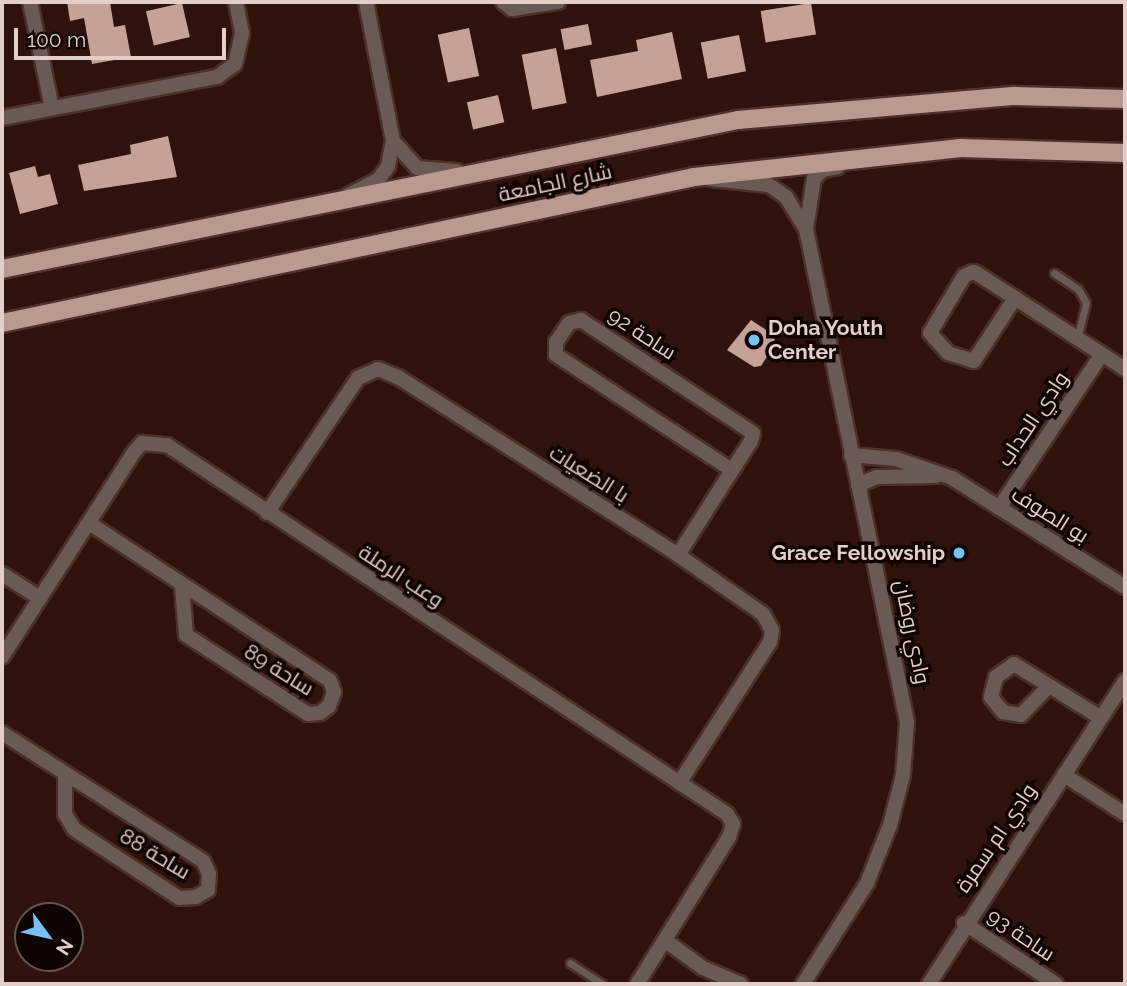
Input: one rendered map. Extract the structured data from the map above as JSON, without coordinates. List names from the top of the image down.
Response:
{
  "streets": {
    "main road": ["شارع الجامعة"],
    "street": [
      "ساحة 92",
      "وادي الحداب",
      "با الضعيات",
      "بو الصوف",
      "وعب الرملة",
      "وادي روضان",
      "ساحة 89",
      "وادي ام سمرة",
      "ساحة 88",
      "ساحة 93"
    ]
  },
  "crossings": [
    ["شارع الجامعة", "وادي روضان"],
    ["ساحة 92", "با الضعيات"],
    ["وادي الحداب", "بو الصوف"],
    ["با الضعيات", "وعب الرملة"],
    ["بو الصوف", "وادي روضان"],
    ["وعب الرملة", "ساحة 89"],
    ["وادي ام سمرة", "ساحة 93"]
  ],
  "places": ["Doha Youth Center", "Grace Fellowship"],
  "scale_bar": "100 m",
  "north": "bottom right"
}
